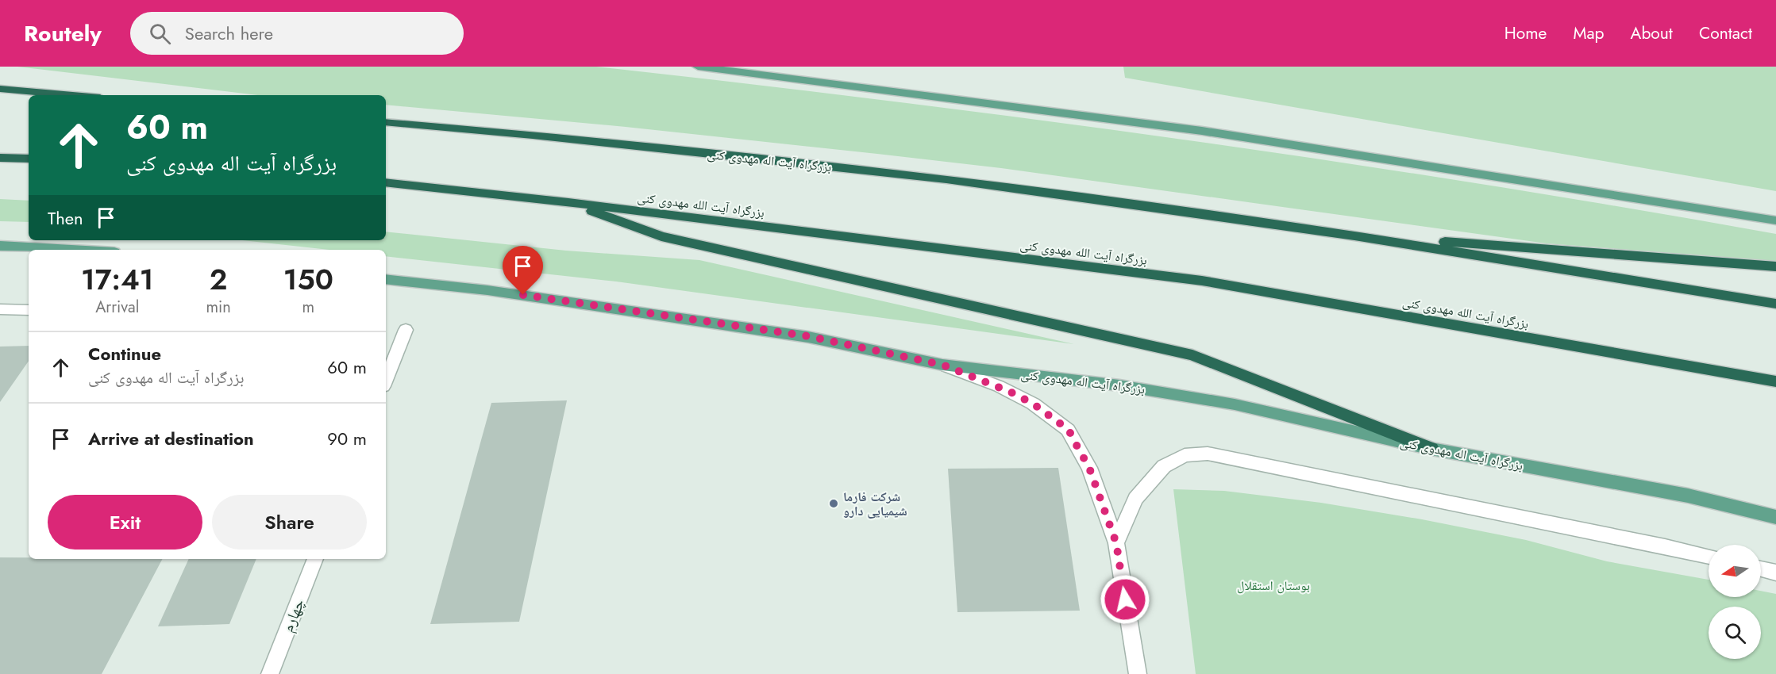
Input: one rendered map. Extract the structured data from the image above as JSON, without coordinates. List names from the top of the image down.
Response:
{
  "streets": {
    "highway": ["بزرگراه آیت اله مهدوی کنی", "بزرگراه آیت الله مهدوی کنی"],
    "street": ["چهارم"]
  },
  "parks": ["بوستان استقلال"],
  "places": ["شرکت فارما شیمیایی دارو"],
  "north": "left",
  "page": {
    "header": "Routely",
    "search": "Search here",
    "nav": [
      "Home",
      "Map",
      "About",
      "Contact"
    ],
    "turn": ["60 m", "بزرگراه آیت اله مهدوی کنی"],
    "then": "Then",
    "eta": [
      "17:41",
      "Arrival",
      "2",
      "min",
      "150",
      "m"
    ],
    "list": [
      {
        "name": "Continue",
        "note": "بزرگراه آیت اله مهدوی کنی",
        "value": "60 m"
      },
      {
        "name": "Arrive at destination",
        "value": "90 m"
      }
    ],
    "buttons": ["Exit", "Share"]
  }
}
